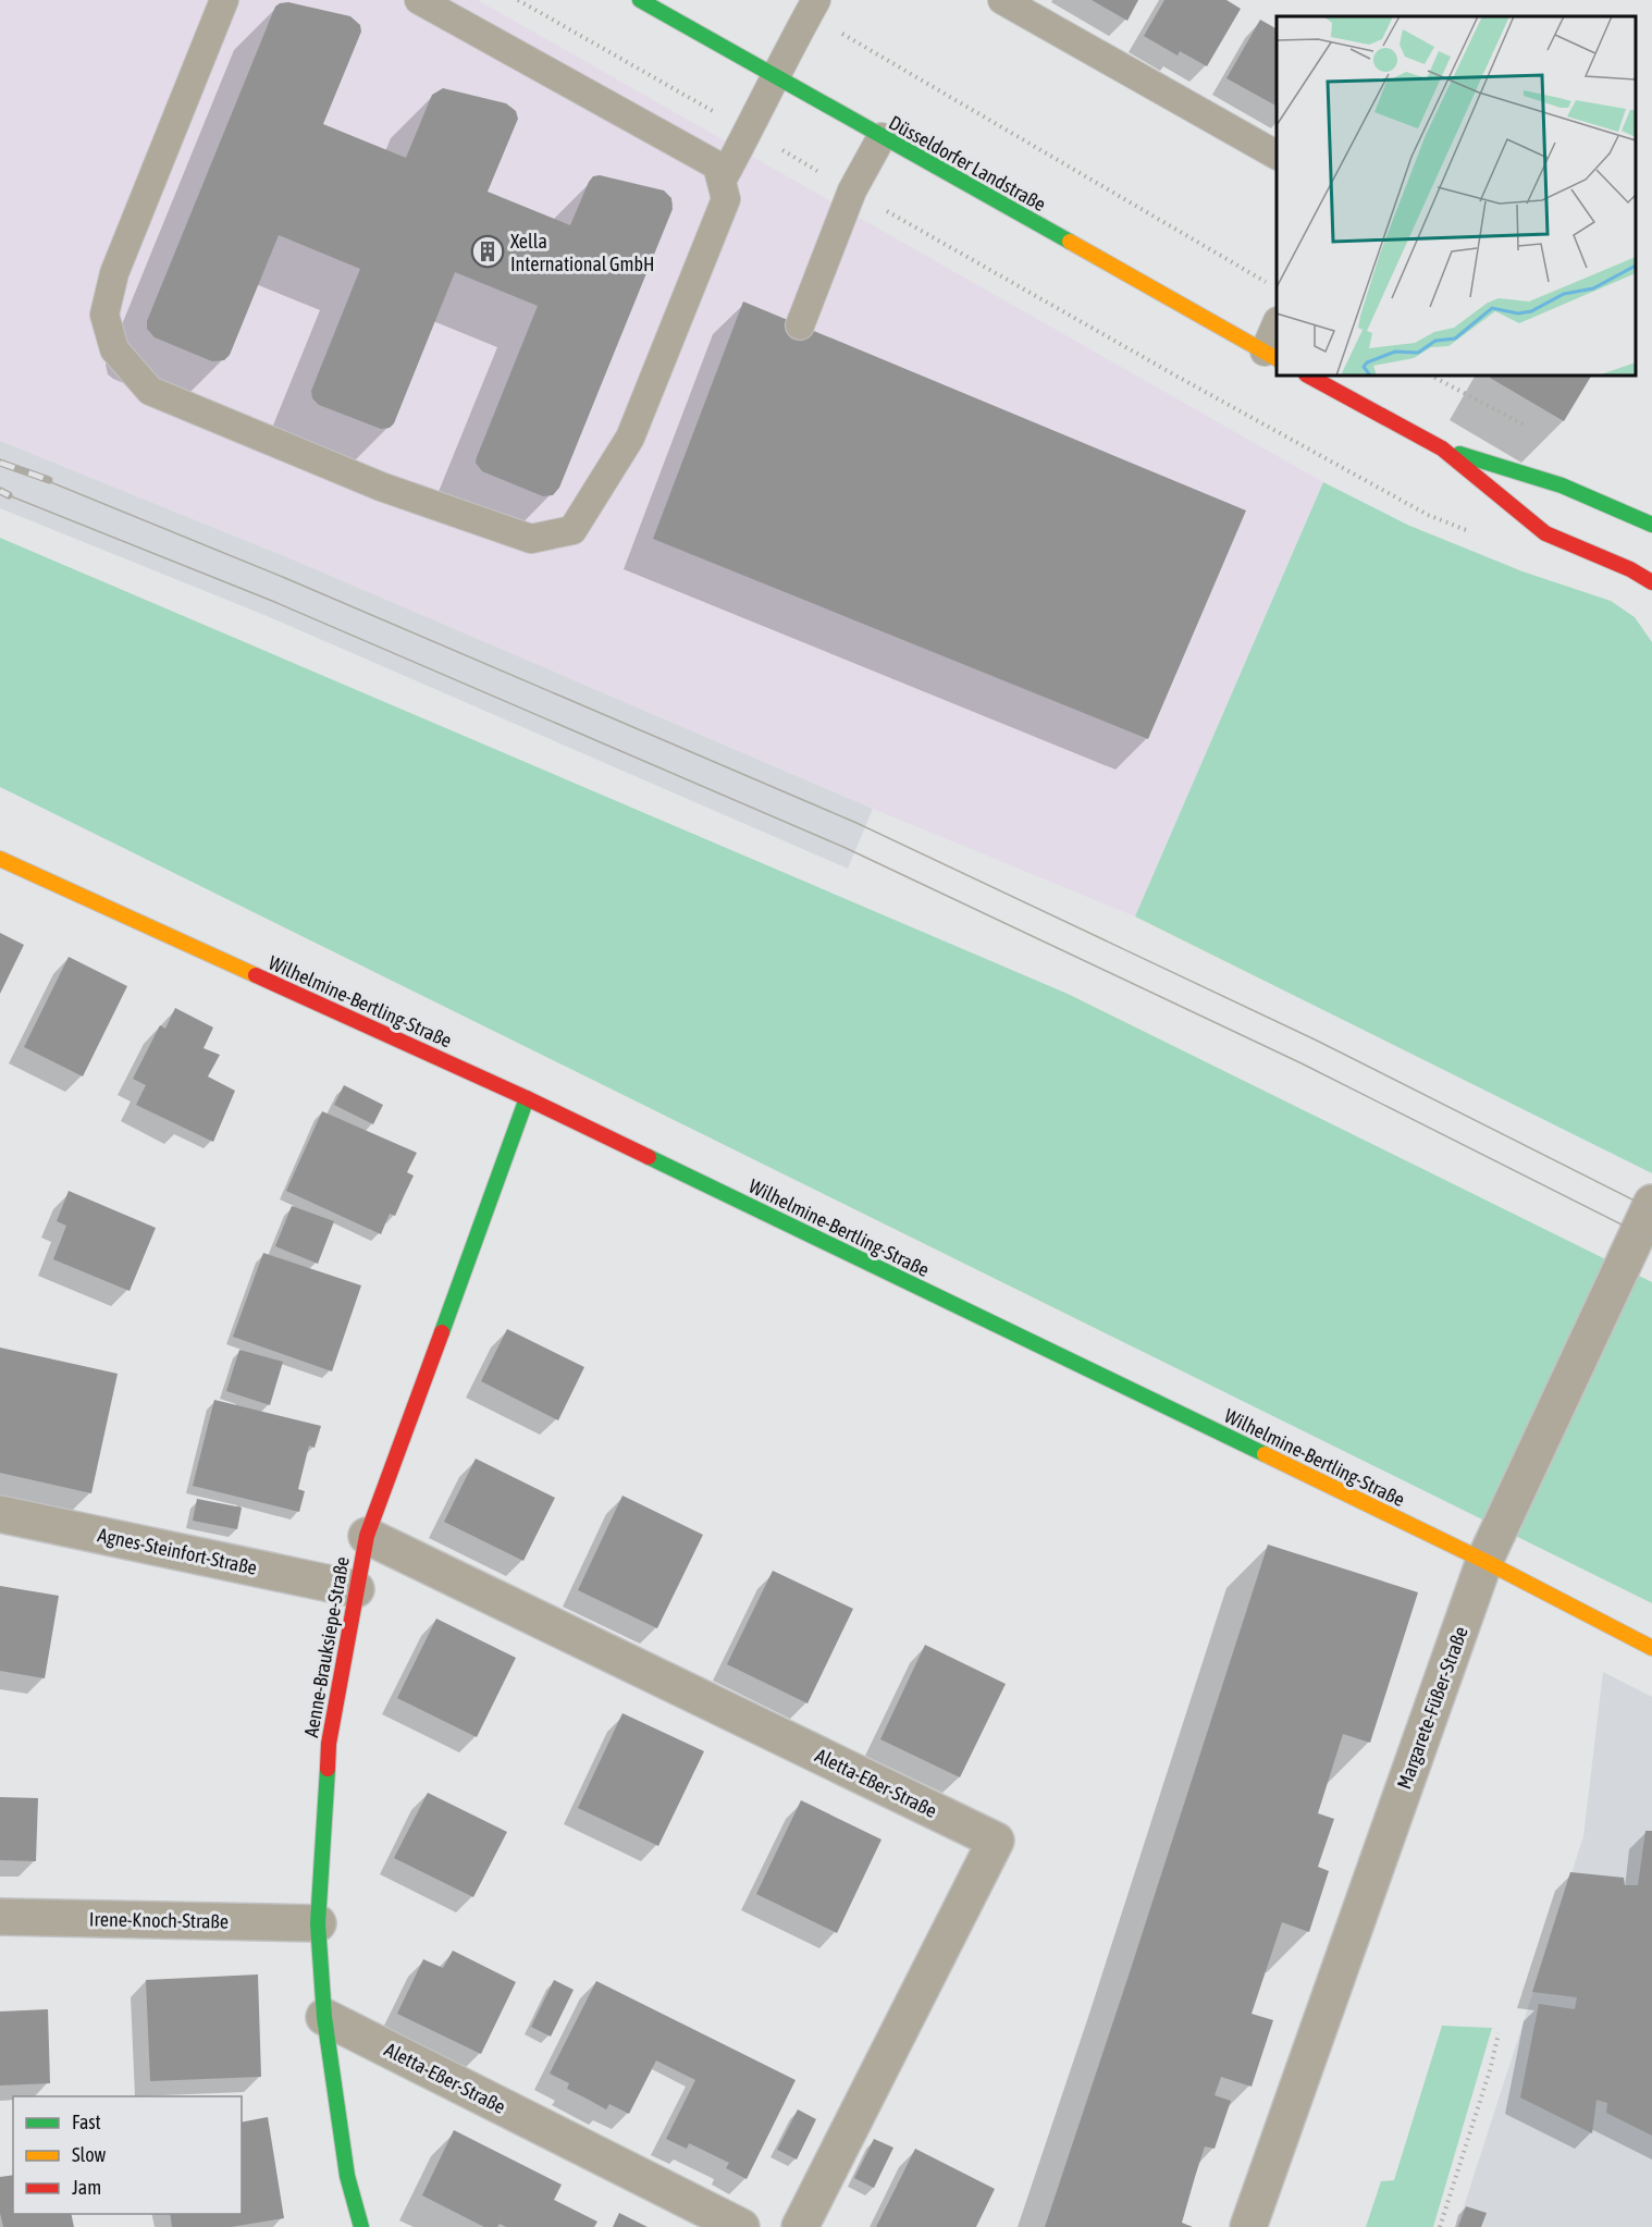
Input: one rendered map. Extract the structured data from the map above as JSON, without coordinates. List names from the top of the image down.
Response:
{
  "streets": {
    "street": [
      "Düsseldorfer Landstraße",
      "Wilhelmine-Bertling-Straße",
      "Agnes-Steinfort-Straße",
      "Aenne-Brauksiepe-Straße",
      "Margarete-Füßer-Straße",
      "Aletta-Eßer-Straße",
      "Irene-Knoch-Straße"
    ]
  },
  "crossings": [
    ["Wilhelmine-Bertling-Straße", "Aenne-Brauksiepe-Straße"],
    ["Wilhelmine-Bertling-Straße", "Margarete-Füßer-Straße"],
    ["Agnes-Steinfort-Straße", "Aenne-Brauksiepe-Straße"],
    ["Aenne-Brauksiepe-Straße", "Aletta-Eßer-Straße"],
    ["Aenne-Brauksiepe-Straße", "Irene-Knoch-Straße"]
  ],
  "places": {
    "building": ["Xella International GmbH"]
  },
  "legend": ["Fast", "Slow", "Jam"]
}
